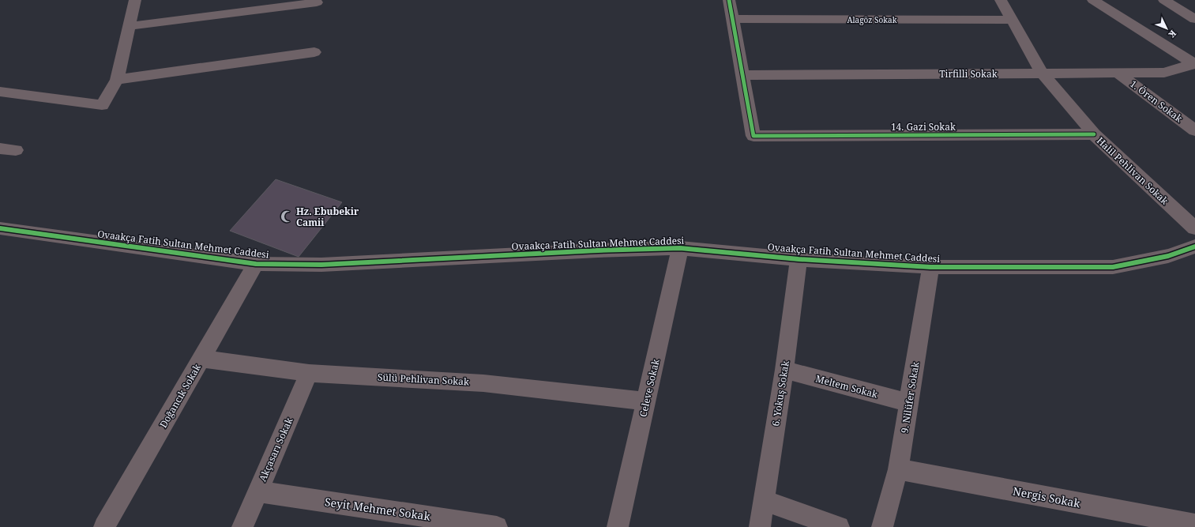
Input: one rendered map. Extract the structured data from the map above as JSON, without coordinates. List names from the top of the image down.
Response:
{
  "streets": {
    "street": [
      "Alagöz Sokak",
      "Tirfilli Sokak",
      "1. Ören Sokak",
      "14. Gazi Sokak",
      "Halil Pehlivan Sokak",
      "Ovaakça Fatih Sultan Mehmet Caddesi",
      "Sülü Pehlivan Sokak",
      "Meltem Sokak",
      "Celeve Sokak",
      "6. Yokuş Sokak",
      "Doğancık Sokak",
      "9. Nilüfer Sokak",
      "Akçasarı Sokak",
      "Nergis Sokak",
      "Seyit Mehmet Sokak"
    ]
  },
  "crossings": [
    ["Alagöz Sokak", "Halil Pehlivan Sokak"],
    ["Tirfilli Sokak", "1. Ören Sokak"],
    ["Tirfilli Sokak", "14. Gazi Sokak"],
    ["Tirfilli Sokak", "Halil Pehlivan Sokak"],
    ["14. Gazi Sokak", "Halil Pehlivan Sokak"],
    ["Ovaakça Fatih Sultan Mehmet Caddesi", "Celeve Sokak"],
    ["Ovaakça Fatih Sultan Mehmet Caddesi", "6. Yokuş Sokak"],
    ["Ovaakça Fatih Sultan Mehmet Caddesi", "Doğancık Sokak"],
    ["Ovaakça Fatih Sultan Mehmet Caddesi", "9. Nilüfer Sokak"],
    ["Sülü Pehlivan Sokak", "Celeve Sokak"],
    ["Sülü Pehlivan Sokak", "Doğancık Sokak"],
    ["Sülü Pehlivan Sokak", "Akçasarı Sokak"],
    ["Meltem Sokak", "6. Yokuş Sokak"],
    ["Meltem Sokak", "9. Nilüfer Sokak"],
    ["9. Nilüfer Sokak", "Nergis Sokak"],
    ["Akçasarı Sokak", "Seyit Mehmet Sokak"]
  ],
  "places": {
    "mosque": ["Hz. Ebubekir Camii"]
  },
  "north": "bottom right"
}
